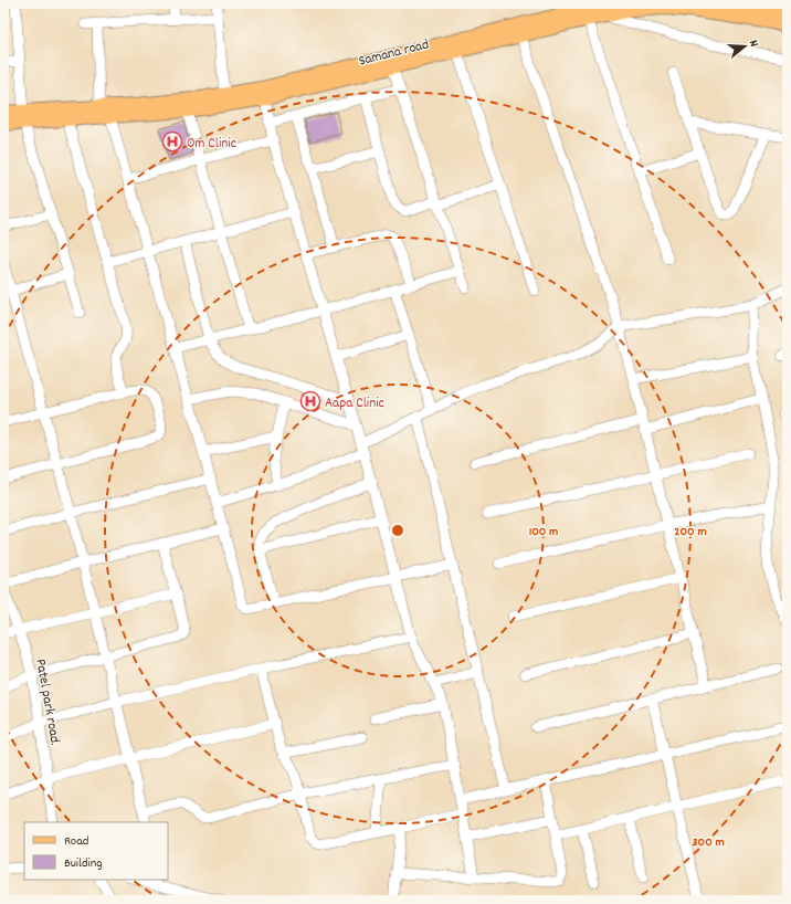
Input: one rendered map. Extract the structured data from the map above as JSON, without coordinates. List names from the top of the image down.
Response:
{
  "streets": {
    "main road": ["Samana road"],
    "street": ["Patel park road."]
  },
  "places": {
    "hospital": ["Om Clinic", "Aapa Clinic"]
  },
  "legend": ["Road", "Building"],
  "north": "right",
  "rings": ["100 m", "200 m", "300 m"]
}
